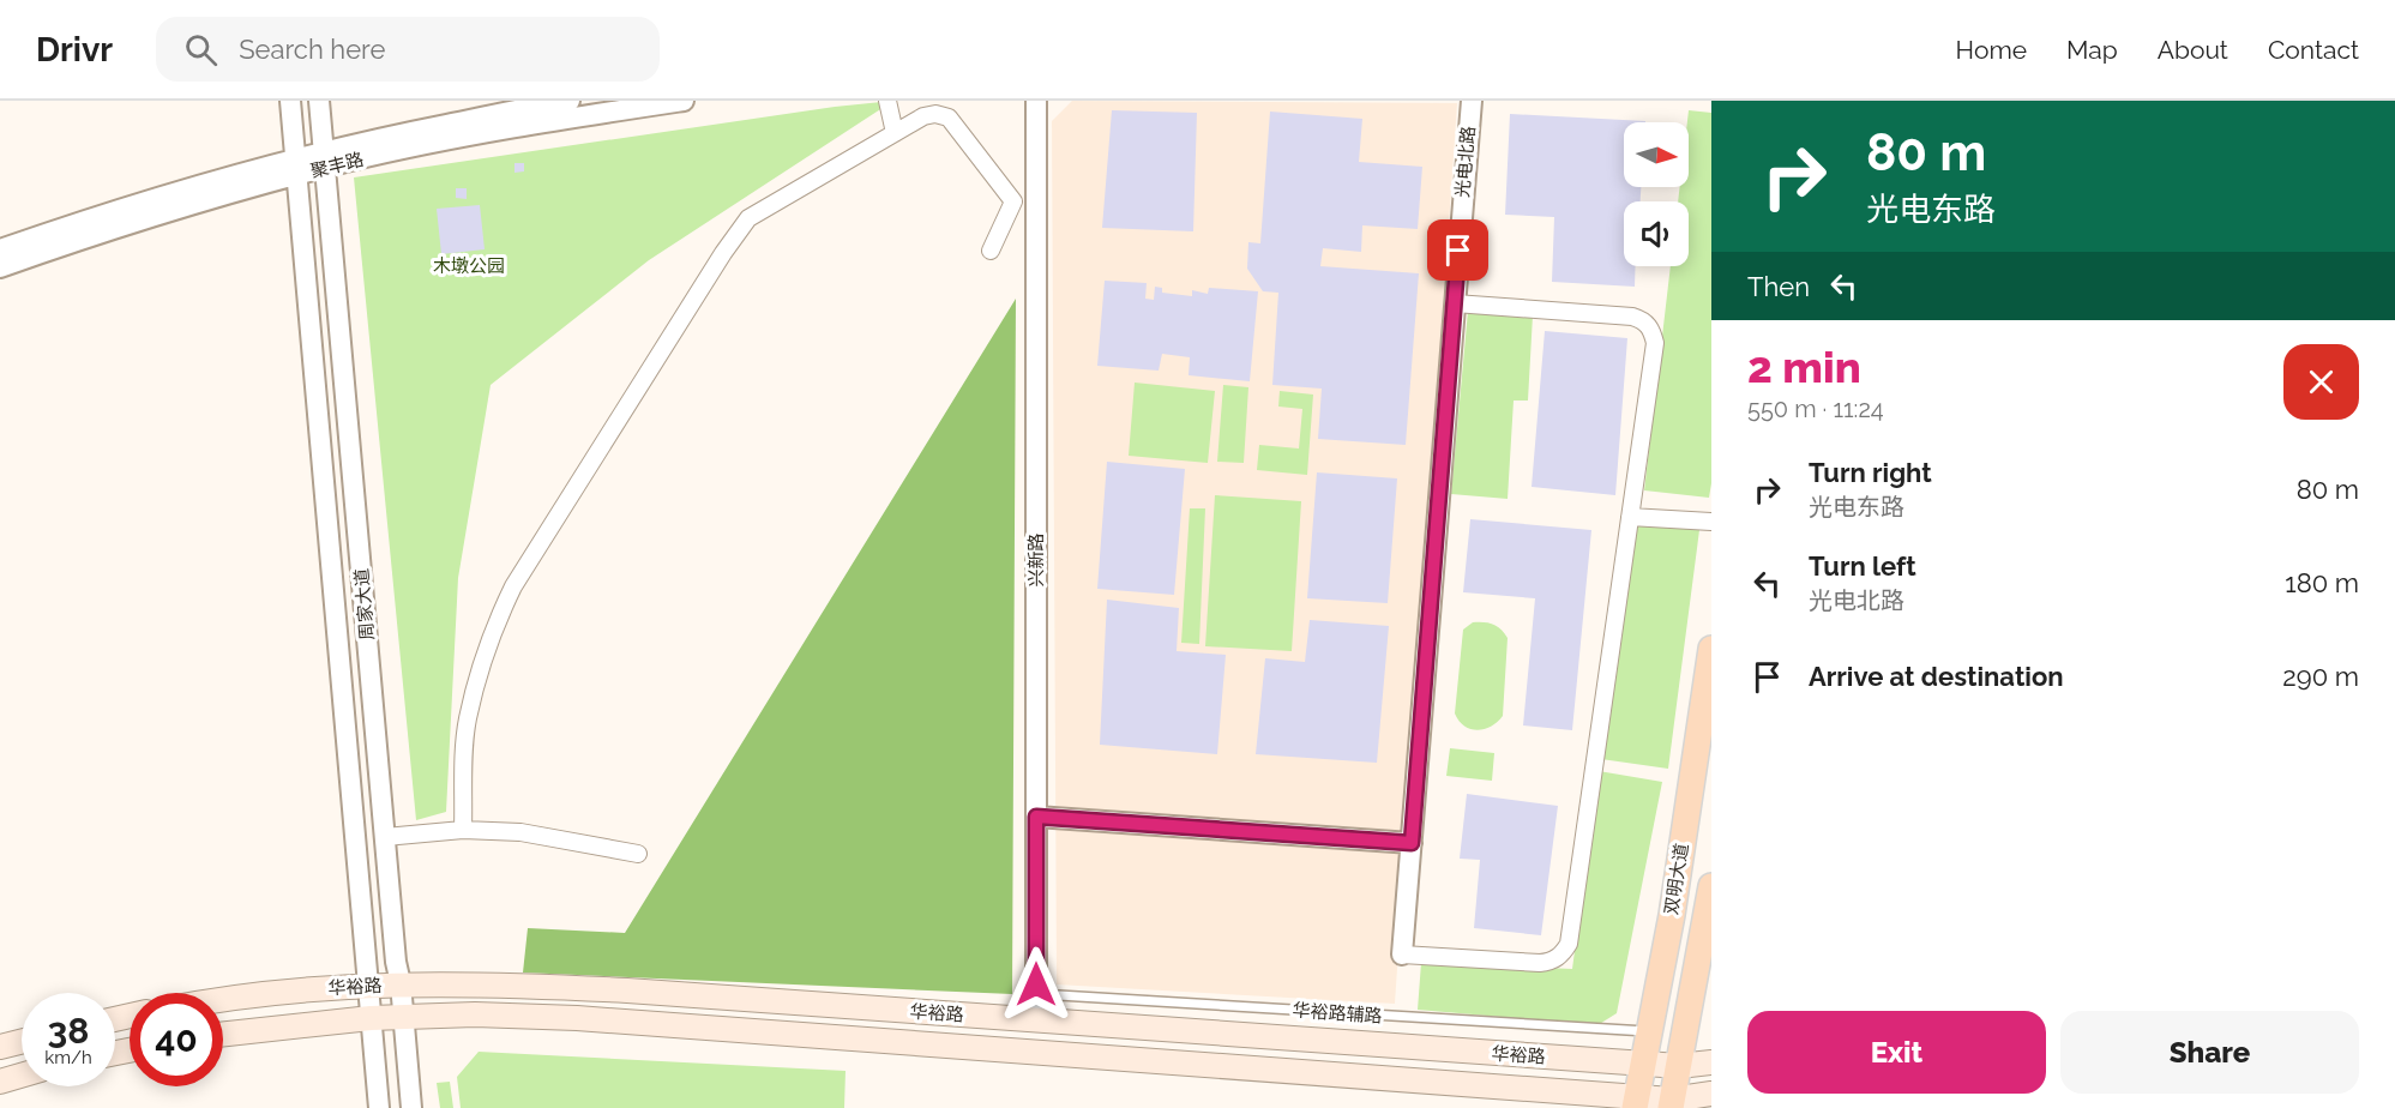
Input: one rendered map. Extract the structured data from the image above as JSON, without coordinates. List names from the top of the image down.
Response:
{
  "streets": {
    "main road": ["双明大道", "华裕路"],
    "street": [
      "光电北路",
      "聚丰路",
      "兴新路",
      "周家大道"
    ],
    "lane": ["华裕路辅路"]
  },
  "crossings": [
    ["聚丰路", "周家大道"],
    ["兴新路", "华裕路"],
    ["兴新路", "华裕路辅路"],
    ["周家大道", "华裕路"],
    ["双明大道", "华裕路"],
    ["双明大道", "华裕路辅路"],
    ["华裕路", "华裕路辅路"]
  ],
  "parks": ["木墩公园"],
  "north": "right",
  "page": {
    "header": "Drivr",
    "search": "Search here",
    "nav": [
      "Home",
      "Map",
      "About",
      "Contact"
    ],
    "turn": ["80 m", "光电东路"],
    "then": "Then",
    "heading": ["2 min", "550 m · 11:24"],
    "list": [
      {
        "name": "Turn right",
        "note": "光电东路",
        "value": "80 m"
      },
      {
        "name": "Turn left",
        "note": "光电北路",
        "value": "180 m"
      },
      {
        "name": "Arrive at destination",
        "value": "290 m"
      }
    ],
    "speed": "38 km/h",
    "limit": "40",
    "buttons": ["Exit", "Share"]
  }
}
